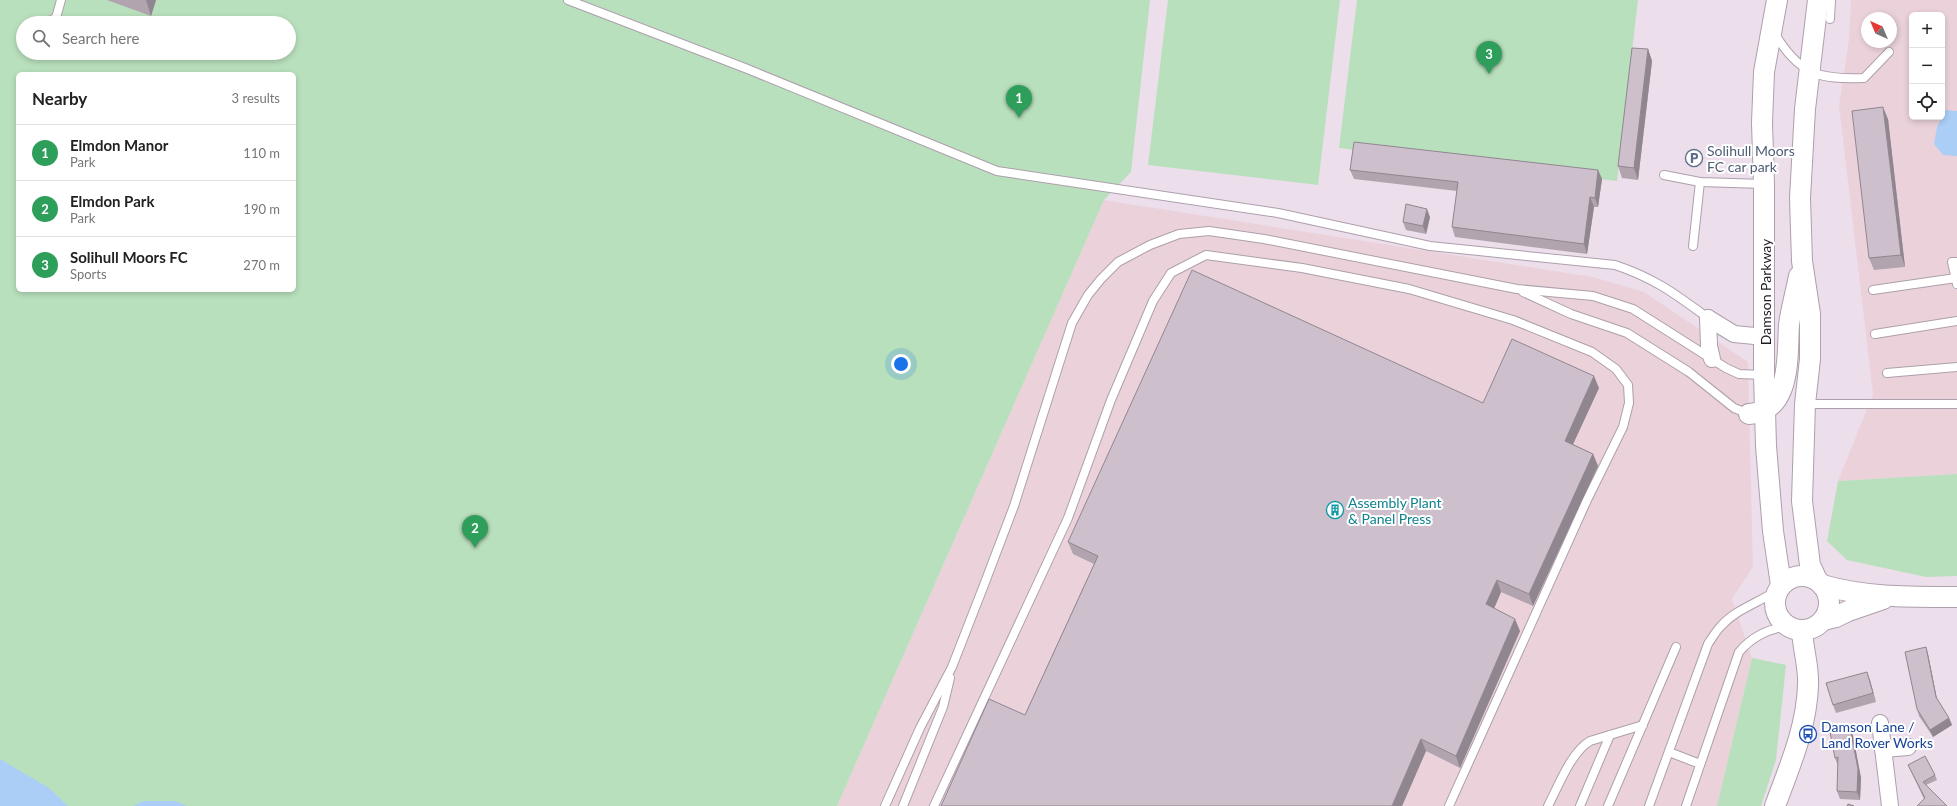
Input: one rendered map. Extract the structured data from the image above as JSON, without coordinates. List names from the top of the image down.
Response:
{
  "streets": {
    "street": ["Damson Parkway"]
  },
  "places": {
    "parking": ["Solihull Moors FC car park"],
    "building": ["Assembly Plant & Panel Press"],
    "bus stop": ["Damson Lane / Land Rover Works"]
  },
  "north": "top left",
  "page": {
    "map_buttons": ["+", "−"],
    "search": "Search here",
    "pins": ["3", "1", "2"],
    "heading": ["Nearby", "3 results"],
    "list": [
      {
        "mark": "1",
        "name": "Elmdon Manor",
        "note": "Park",
        "value": "110 m"
      },
      {
        "mark": "2",
        "name": "Elmdon Park",
        "note": "Park",
        "value": "190 m"
      },
      {
        "mark": "3",
        "name": "Solihull Moors FC",
        "note": "Sports",
        "value": "270 m"
      }
    ]
  }
}
